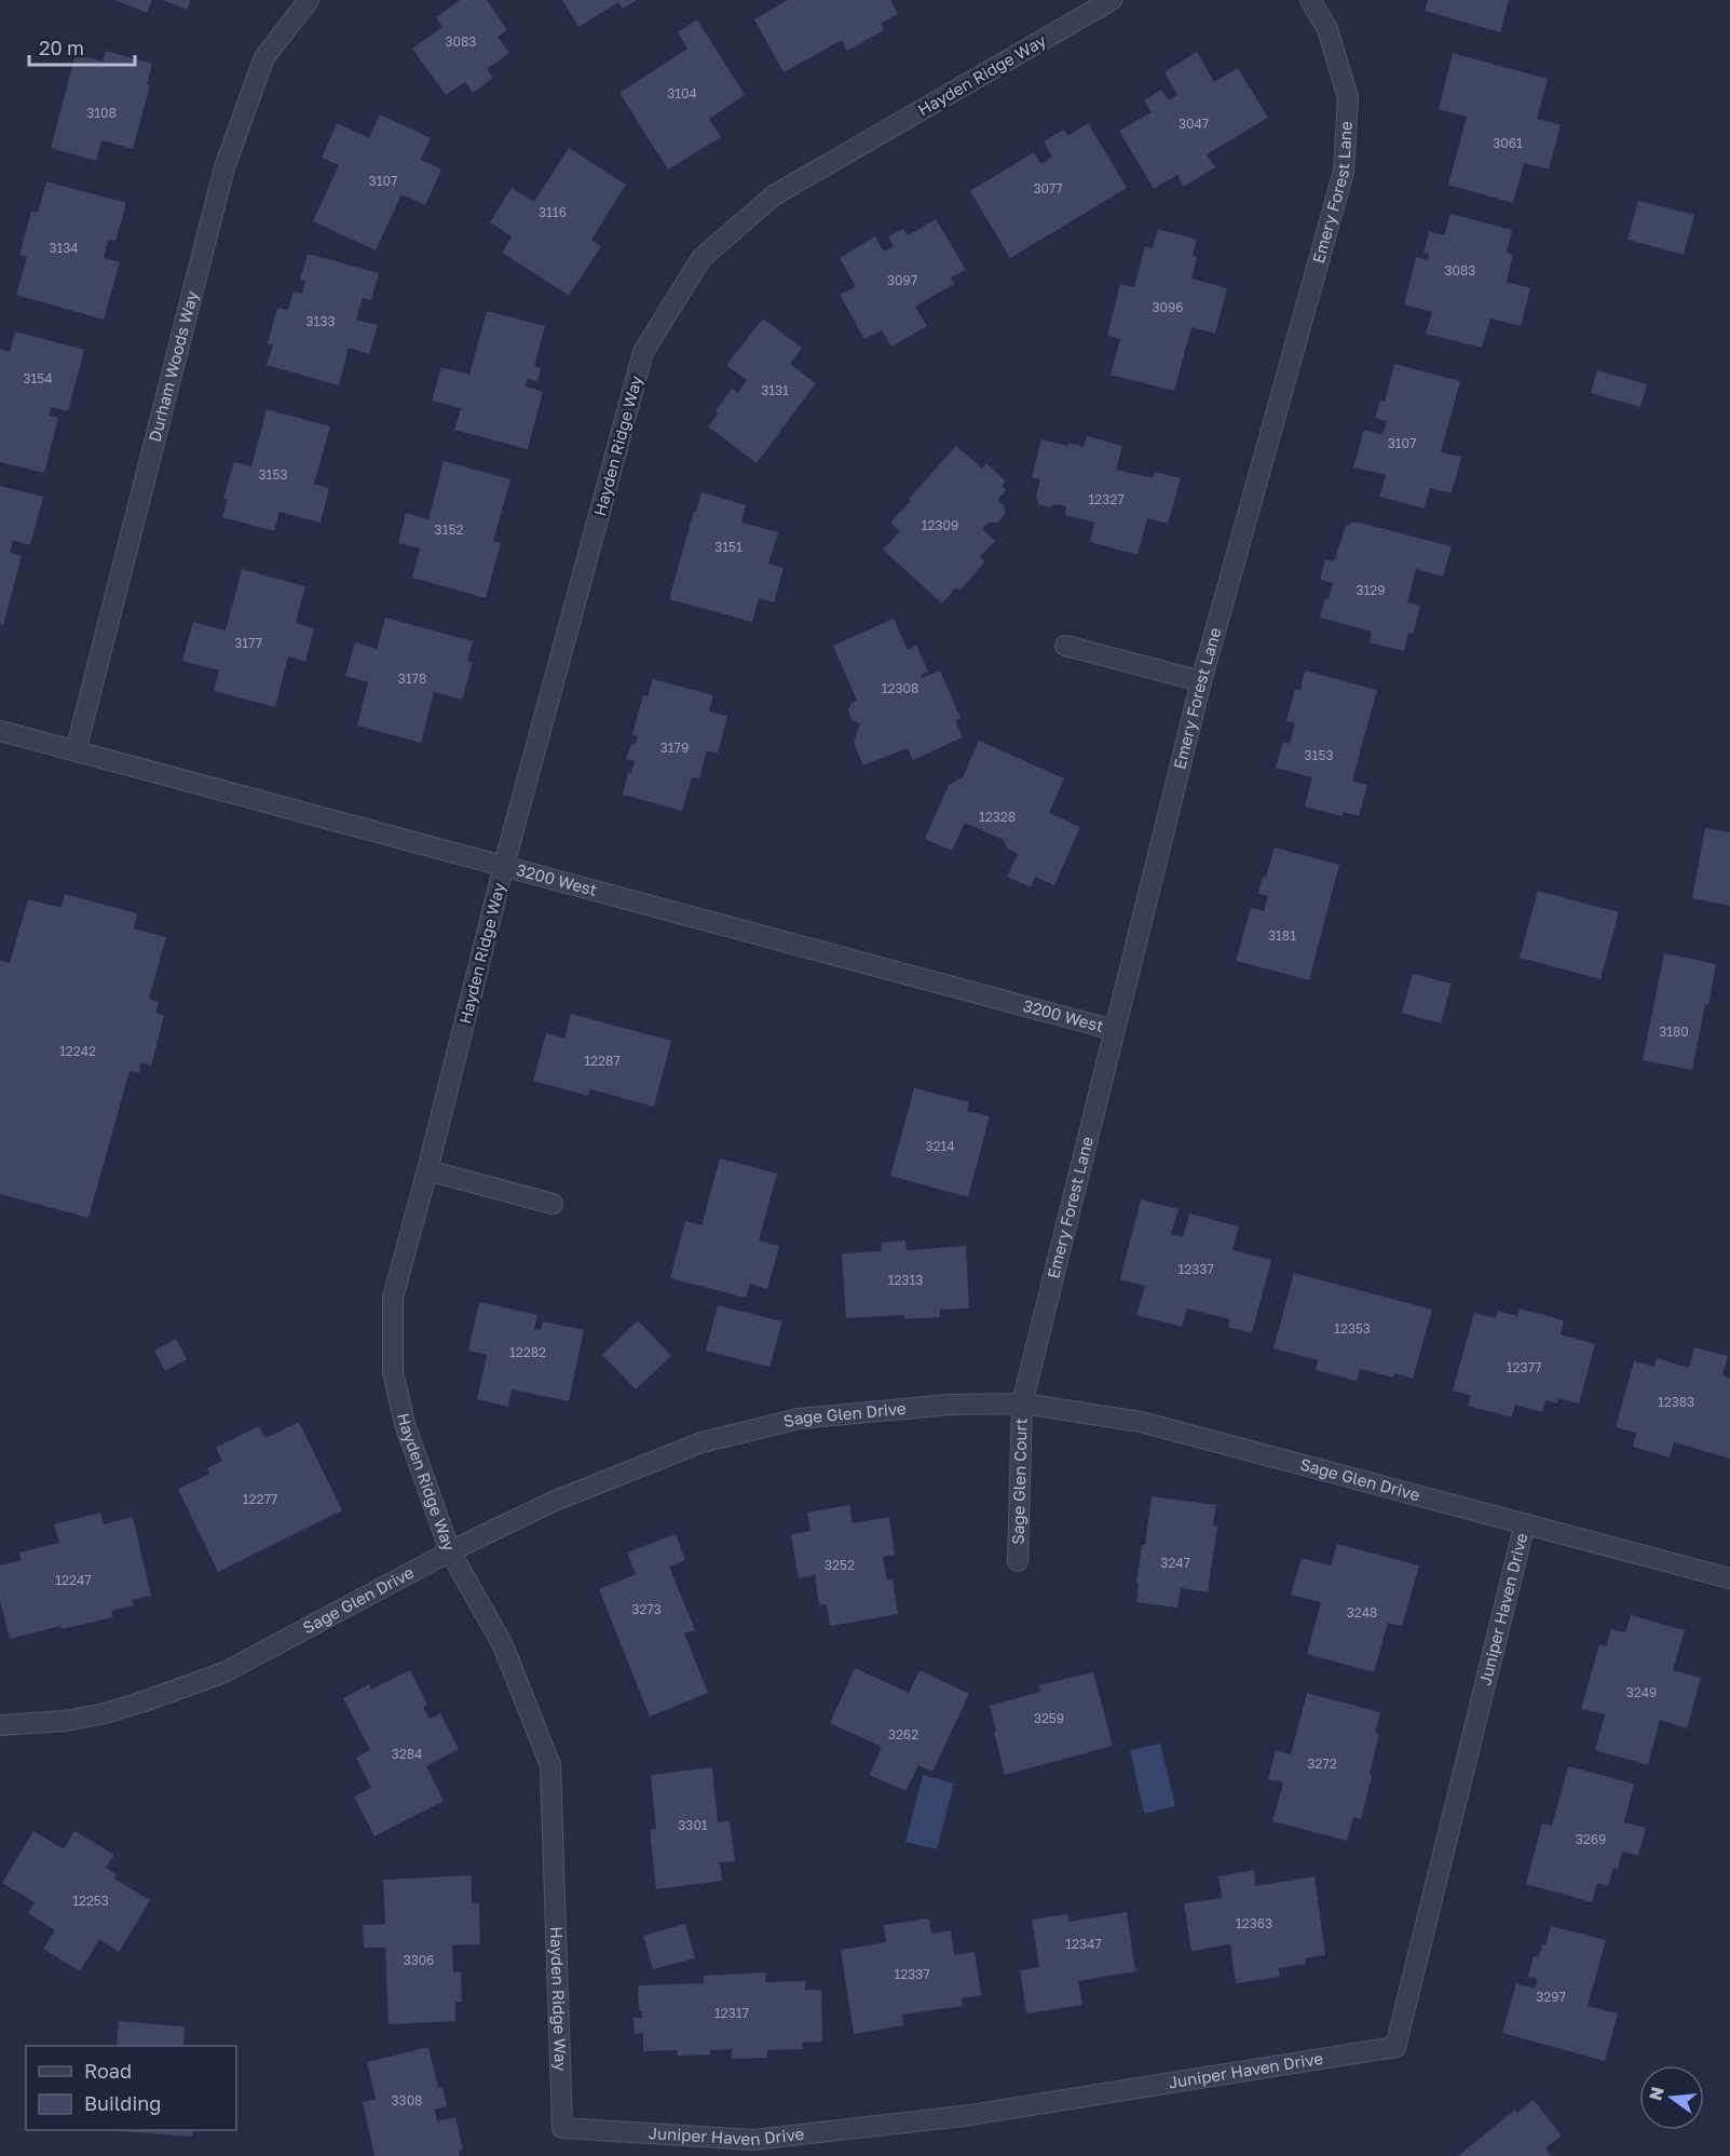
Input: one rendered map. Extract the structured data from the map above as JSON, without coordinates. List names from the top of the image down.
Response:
{
  "streets": {
    "street": [
      "Hayden Ridge Way",
      "Emery Forest Lane",
      "Durham Woods Way",
      "3200 West",
      "Sage Glen Drive",
      "Sage Glen Court",
      "Juniper Haven Drive"
    ]
  },
  "crossings": [
    ["Hayden Ridge Way", "3200 West"],
    ["Hayden Ridge Way", "Sage Glen Drive"],
    ["Hayden Ridge Way", "Juniper Haven Drive"],
    ["Emery Forest Lane", "3200 West"],
    ["Emery Forest Lane", "Sage Glen Drive"],
    ["Emery Forest Lane", "Sage Glen Court"],
    ["Durham Woods Way", "3200 West"],
    ["Sage Glen Drive", "Sage Glen Court"],
    ["Sage Glen Drive", "Juniper Haven Drive"]
  ],
  "house_numbers": [
    "3083",
    "3104",
    "3108",
    "3047",
    "3061",
    "3107",
    "3077",
    "3116",
    "3134",
    "3083",
    "3097",
    "3096",
    "3133",
    "3154",
    "3131",
    "3107",
    "3153",
    "12327",
    "12309",
    "3152",
    "3151",
    "3129",
    "3177",
    "3178",
    "12308",
    "3179",
    "3153",
    "12328",
    "3181",
    "3180",
    "12242",
    "12287",
    "3214",
    "12337",
    "12313",
    "12353",
    "12282",
    "12377",
    "12383",
    "12277",
    "3247",
    "3252",
    "12247",
    "3273",
    "3248",
    "3249",
    "3259",
    "3262",
    "3284",
    "3272",
    "3301",
    "3269",
    "12253",
    "12363",
    "12347",
    "3306",
    "12337",
    "3297",
    "12317",
    "3308"
  ],
  "legend": ["Road", "Building"],
  "scale_bar": "20 m",
  "north": "left"
}
